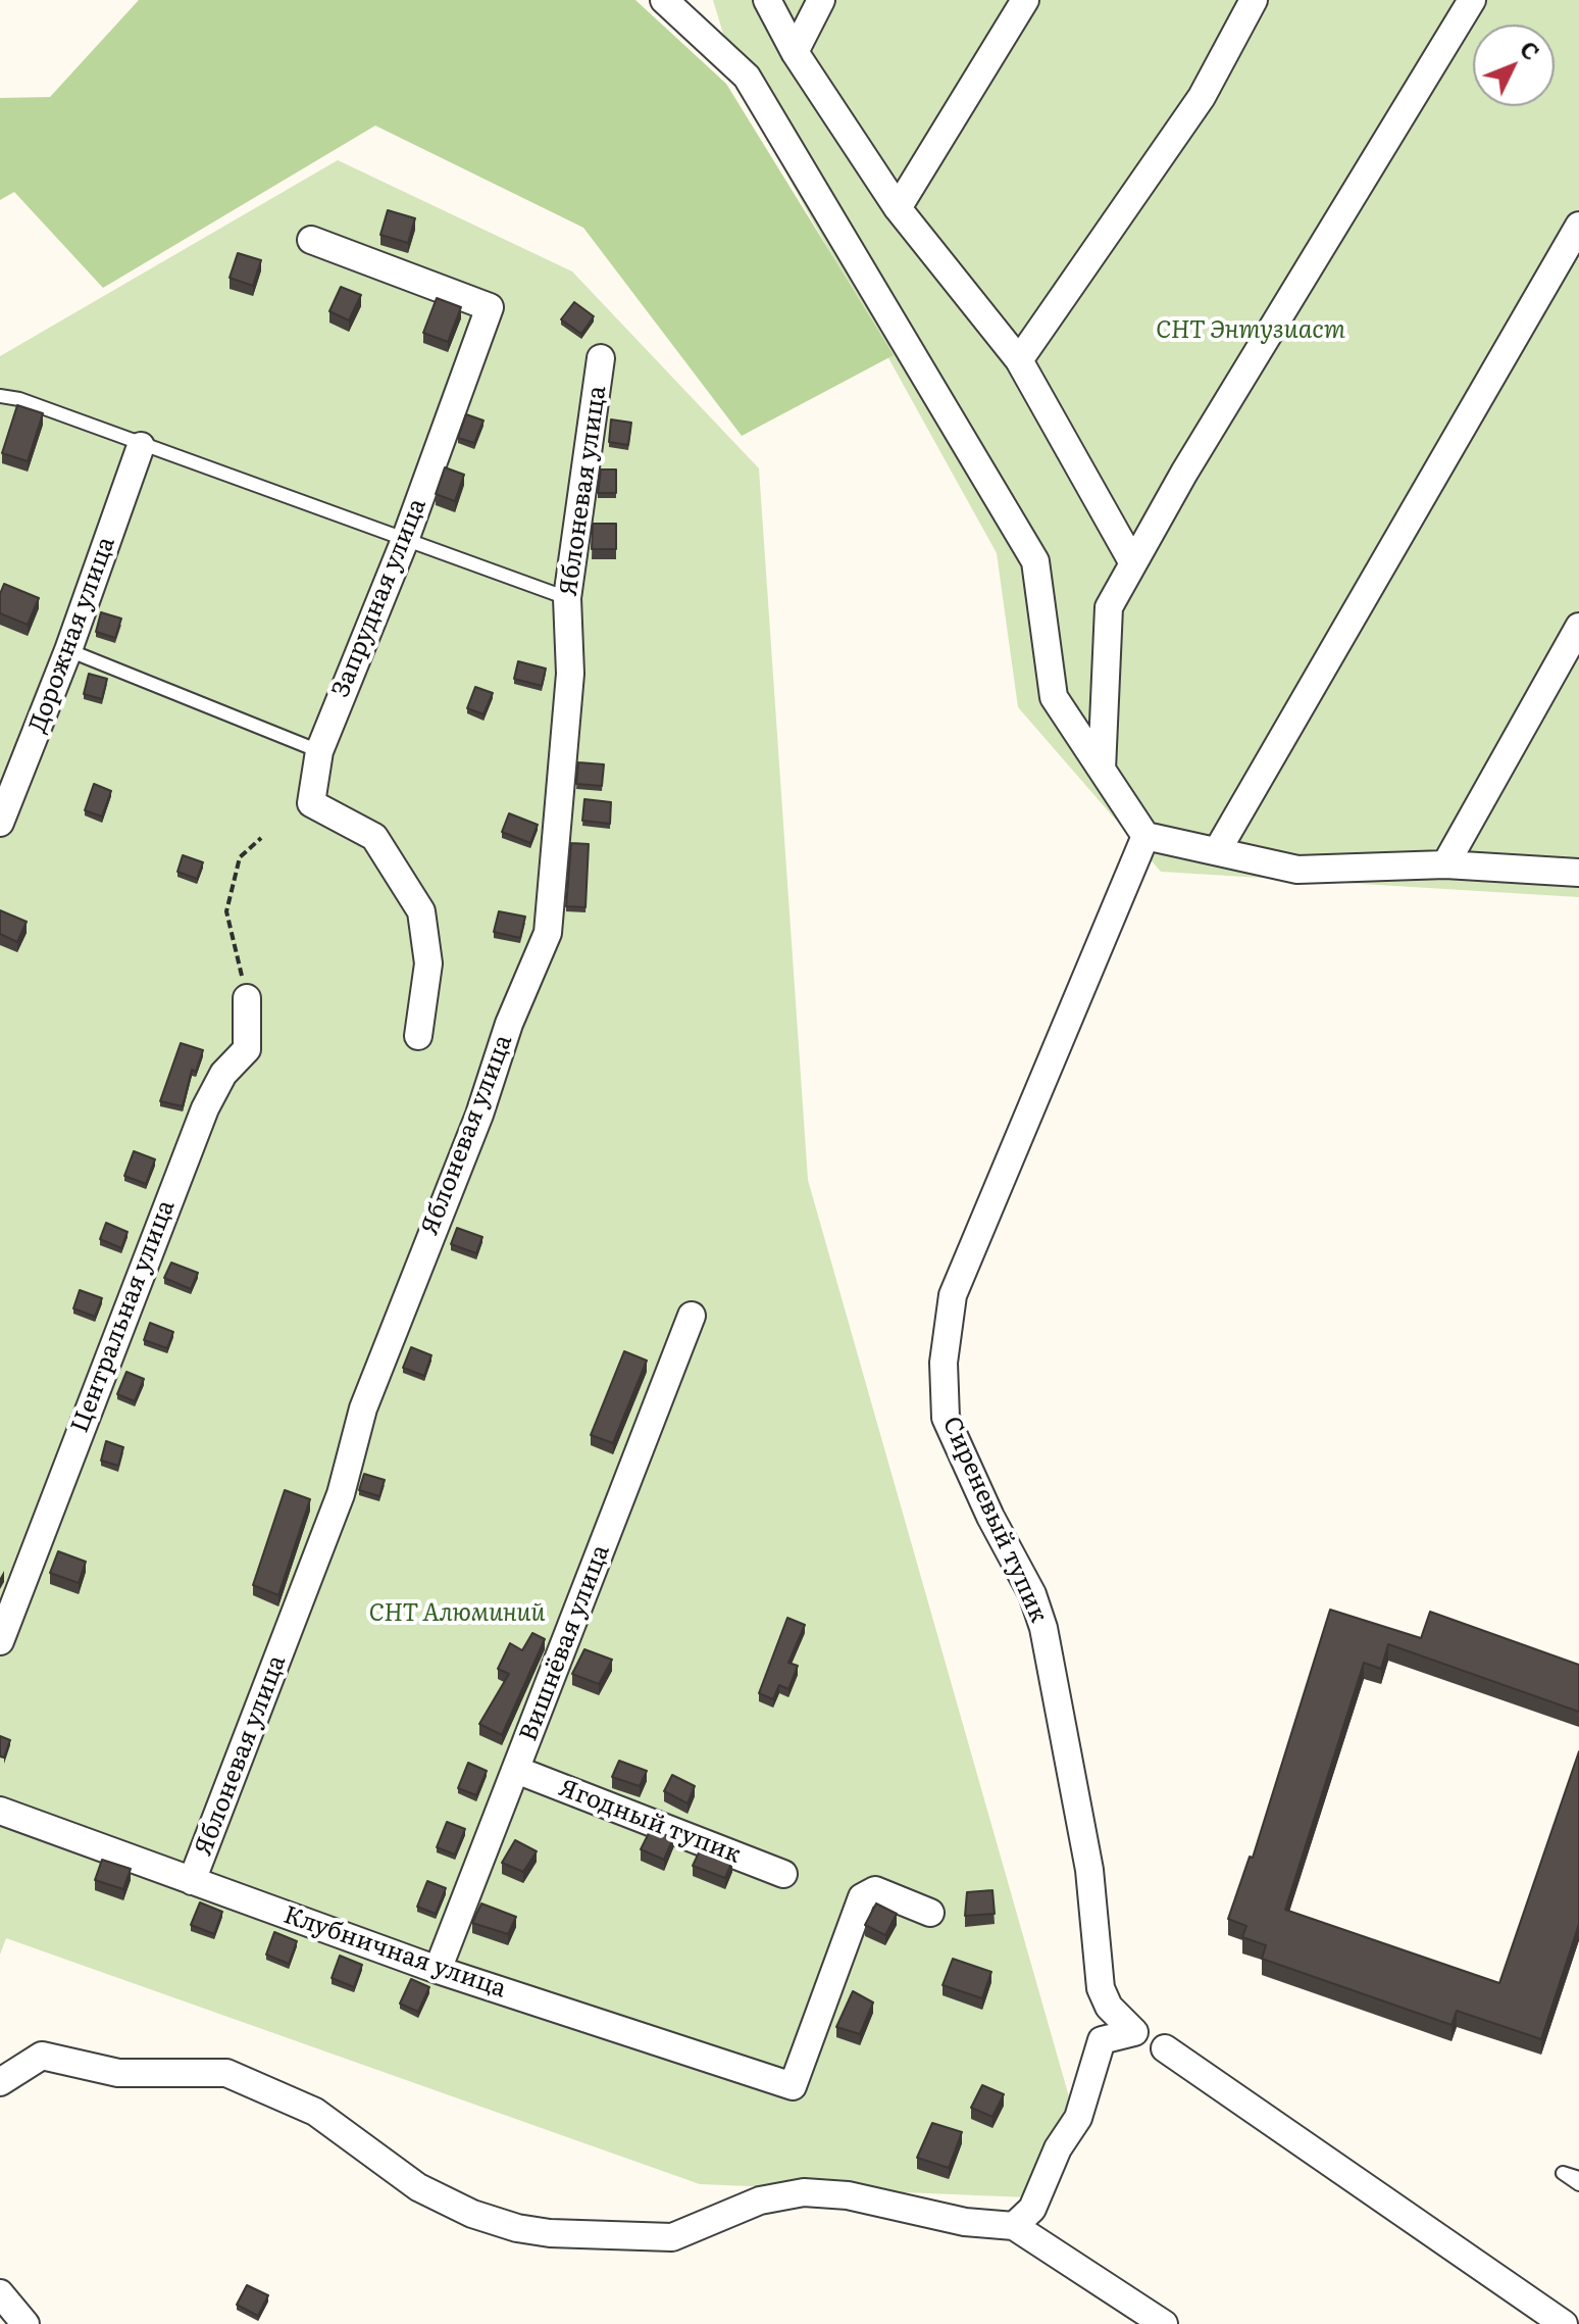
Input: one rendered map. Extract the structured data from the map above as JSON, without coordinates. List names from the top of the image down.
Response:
{
  "streets": {
    "street": [
      "Яблоневая улица",
      "Запрудная улица",
      "Дорожная улица",
      "Центральная улица",
      "Сиреневый тупик",
      "Вишнёвая улица",
      "Ягодный тупик",
      "Клубничная улица"
    ]
  },
  "crossings": [
    ["Яблоневая улица", "Клубничная улица"],
    ["Вишнёвая улица", "Ягодный тупик"],
    ["Вишнёвая улица", "Клубничная улица"]
  ],
  "parks": ["СНТ Энтузиаст", "СНТ Алюминий"],
  "north": "top right"
}
